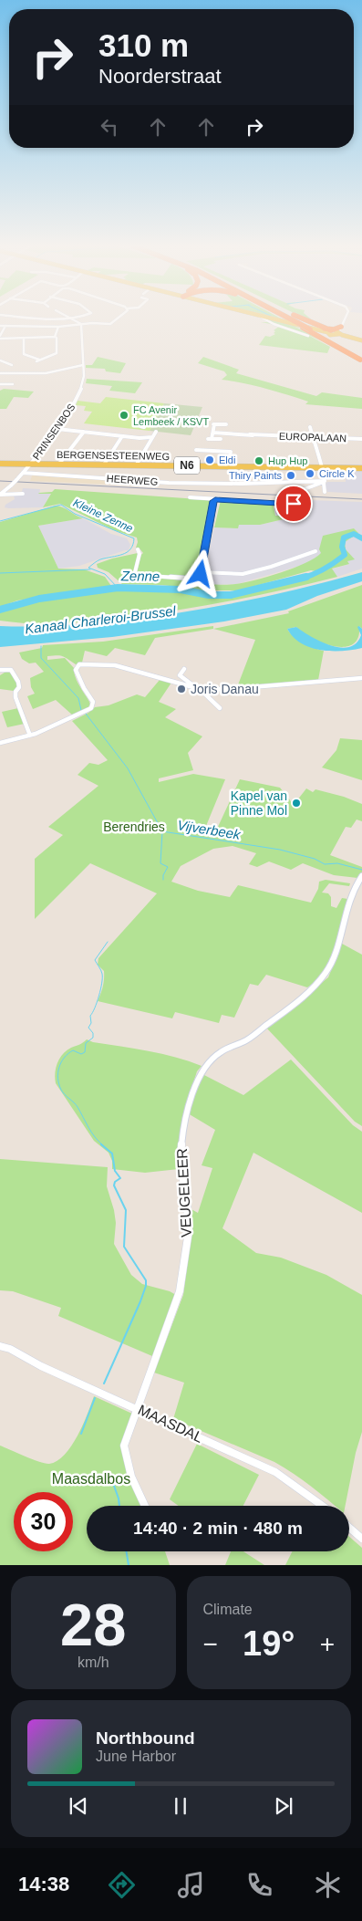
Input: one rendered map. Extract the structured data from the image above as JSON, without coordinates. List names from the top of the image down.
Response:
{
  "streets": {
    "main road": ["BERGENSESTEENWEG", "N6"],
    "street": [
      "PRINSENBOS",
      "EUROPALAAN",
      "HEERWEG",
      "VEUGELEER",
      "MAASDAL"
    ]
  },
  "crossings": [
    ["PRINSENBOS", "BERGENSESTEENWEG"],
    ["PRINSENBOS", "HEERWEG"],
    ["VEUGELEER", "MAASDAL"]
  ],
  "water": [
    "Kleine Zenne",
    "Zenne",
    "Kanaal Charleroi-Brussel",
    "Vijverbeek"
  ],
  "parks": ["Berendries", "Maasdalbos"],
  "places": [
    "FC Avenir Lembeek / KSVT",
    "Eldi",
    "Hup Hup",
    "Circle K",
    "Thiry Paints",
    "Joris Danau",
    "Kapel van Pinne Mol"
  ],
  "page": {
    "turn": ["310 m", "Noorderstraat"],
    "limit": "30",
    "trip": "14:40 · 2 min · 480 m",
    "tile": [
      ["28", "km/h"],
      "Climate"
    ],
    "heat": ["−", "19°", "+"],
    "song": ["Northbound", "June Harbor"],
    "tabs": "14:38"
  }
}
